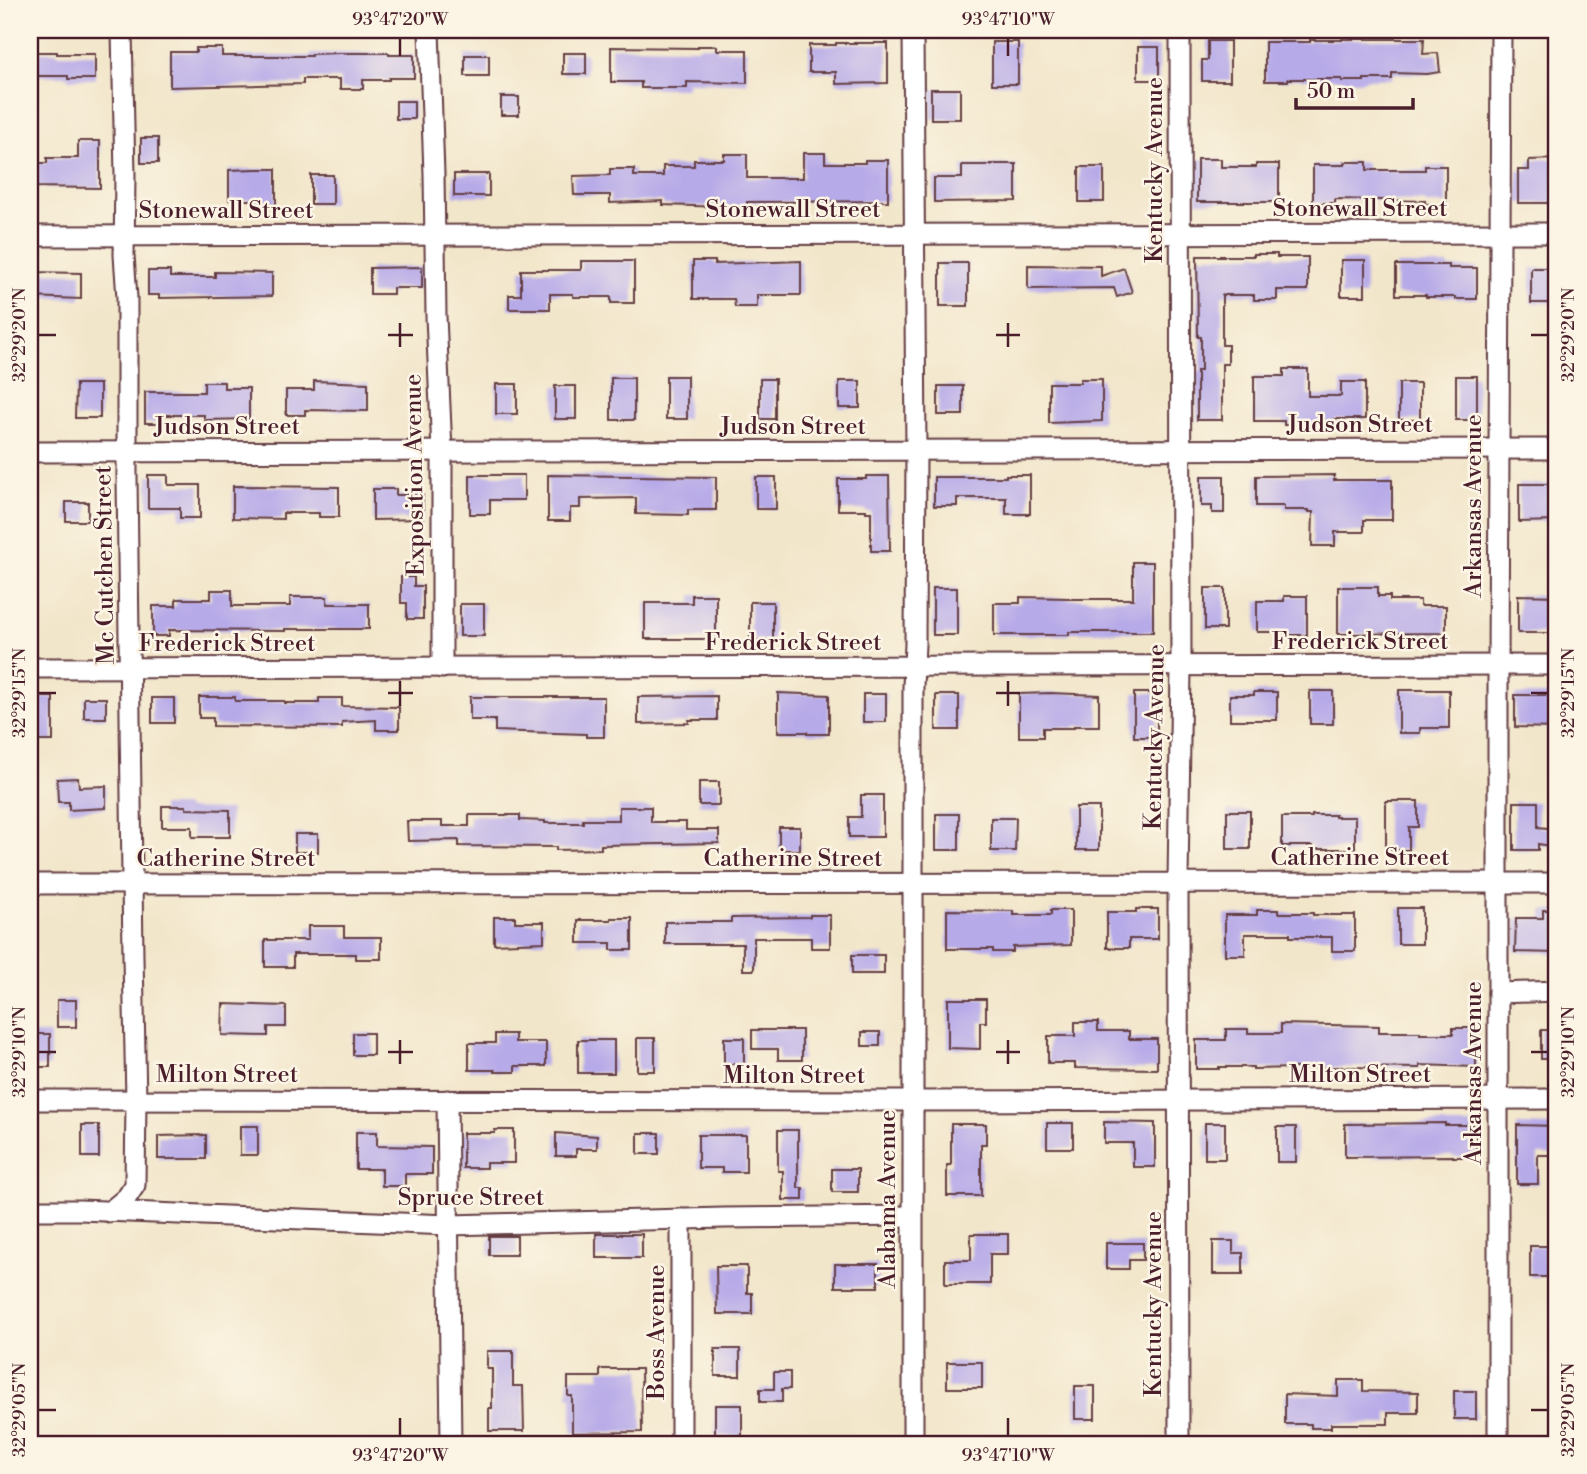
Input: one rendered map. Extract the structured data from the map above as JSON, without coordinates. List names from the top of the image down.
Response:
{
  "streets": {
    "street": [
      "Kentucky Avenue",
      "Stonewall Street",
      "Judson Street",
      "Exposition Avenue",
      "Arkansas Avenue",
      "Mc Cutchen Street",
      "Frederick Street",
      "Catherine Street",
      "Milton Street",
      "Spruce Street",
      "Alabama Avenue",
      "Boss Avenue"
    ]
  },
  "crossings": [
    ["Kentucky Avenue", "Stonewall Street"],
    ["Kentucky Avenue", "Judson Street"],
    ["Kentucky Avenue", "Frederick Street"],
    ["Kentucky Avenue", "Catherine Street"],
    ["Kentucky Avenue", "Milton Street"],
    ["Stonewall Street", "Exposition Avenue"],
    ["Stonewall Street", "Arkansas Avenue"],
    ["Stonewall Street", "Mc Cutchen Street"],
    ["Stonewall Street", "Alabama Avenue"],
    ["Judson Street", "Exposition Avenue"],
    ["Judson Street", "Arkansas Avenue"],
    ["Judson Street", "Mc Cutchen Street"],
    ["Judson Street", "Alabama Avenue"],
    ["Exposition Avenue", "Frederick Street"],
    ["Arkansas Avenue", "Frederick Street"],
    ["Arkansas Avenue", "Catherine Street"],
    ["Arkansas Avenue", "Milton Street"],
    ["Mc Cutchen Street", "Frederick Street"],
    ["Mc Cutchen Street", "Catherine Street"],
    ["Mc Cutchen Street", "Milton Street"],
    ["Mc Cutchen Street", "Spruce Street"],
    ["Frederick Street", "Alabama Avenue"],
    ["Catherine Street", "Alabama Avenue"],
    ["Milton Street", "Alabama Avenue"],
    ["Spruce Street", "Alabama Avenue"],
    ["Spruce Street", "Boss Avenue"]
  ],
  "scale_bar": "50 m",
  "coordinates": [
    "93°47'20\"W",
    "93°47'10\"W",
    "32°29'20\"N",
    "32°29'15\"N",
    "32°29'10\"N",
    "32°29'05\"N"
  ]
}
